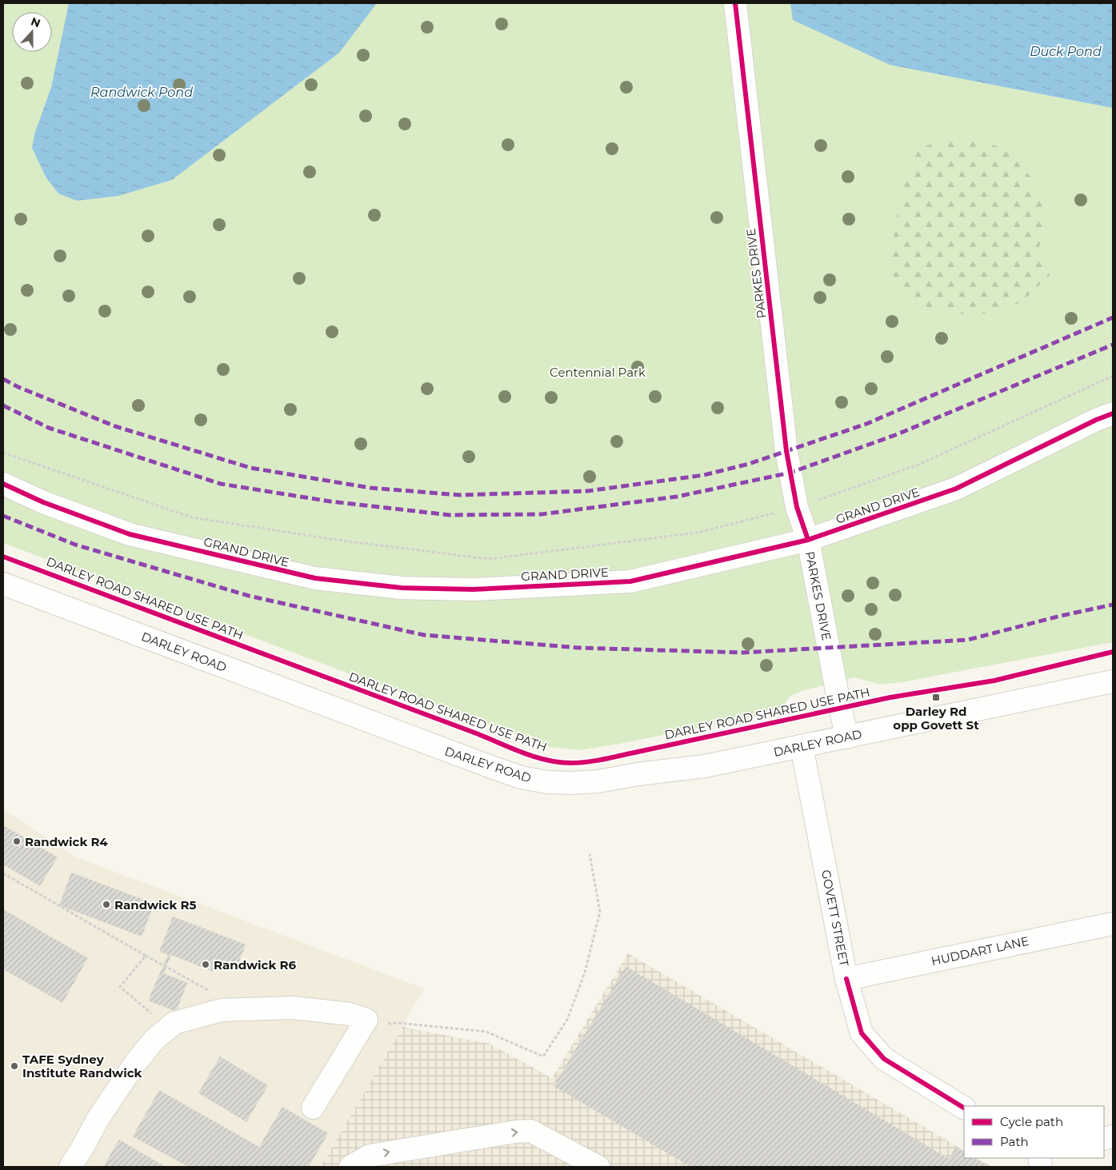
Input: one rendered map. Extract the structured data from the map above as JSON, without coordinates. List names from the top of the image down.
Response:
{
  "streets": {
    "street": [
      "PARKES DRIVE",
      "GRAND DRIVE",
      "DARLEY ROAD",
      "GOVETT STREET",
      "HUDDART LANE"
    ],
    "cycle path": ["DARLEY ROAD SHARED USE PATH"]
  },
  "crossings": [
    ["PARKES DRIVE", "GRAND DRIVE"],
    ["PARKES DRIVE", "DARLEY ROAD"],
    ["DARLEY ROAD", "GOVETT STREET"],
    ["GOVETT STREET", "HUDDART LANE"]
  ],
  "water": ["Duck Pond", "Randwick Pond"],
  "parks": ["Centennial Park"],
  "places": {
    "transit": ["Darley Rd opp Govett St"],
    "other": [
      "Randwick R4",
      "Randwick R5",
      "Randwick R6",
      "TAFE Sydney Institute Randwick"
    ]
  },
  "legend": ["Cycle path", "Path"],
  "north": "top"
}
